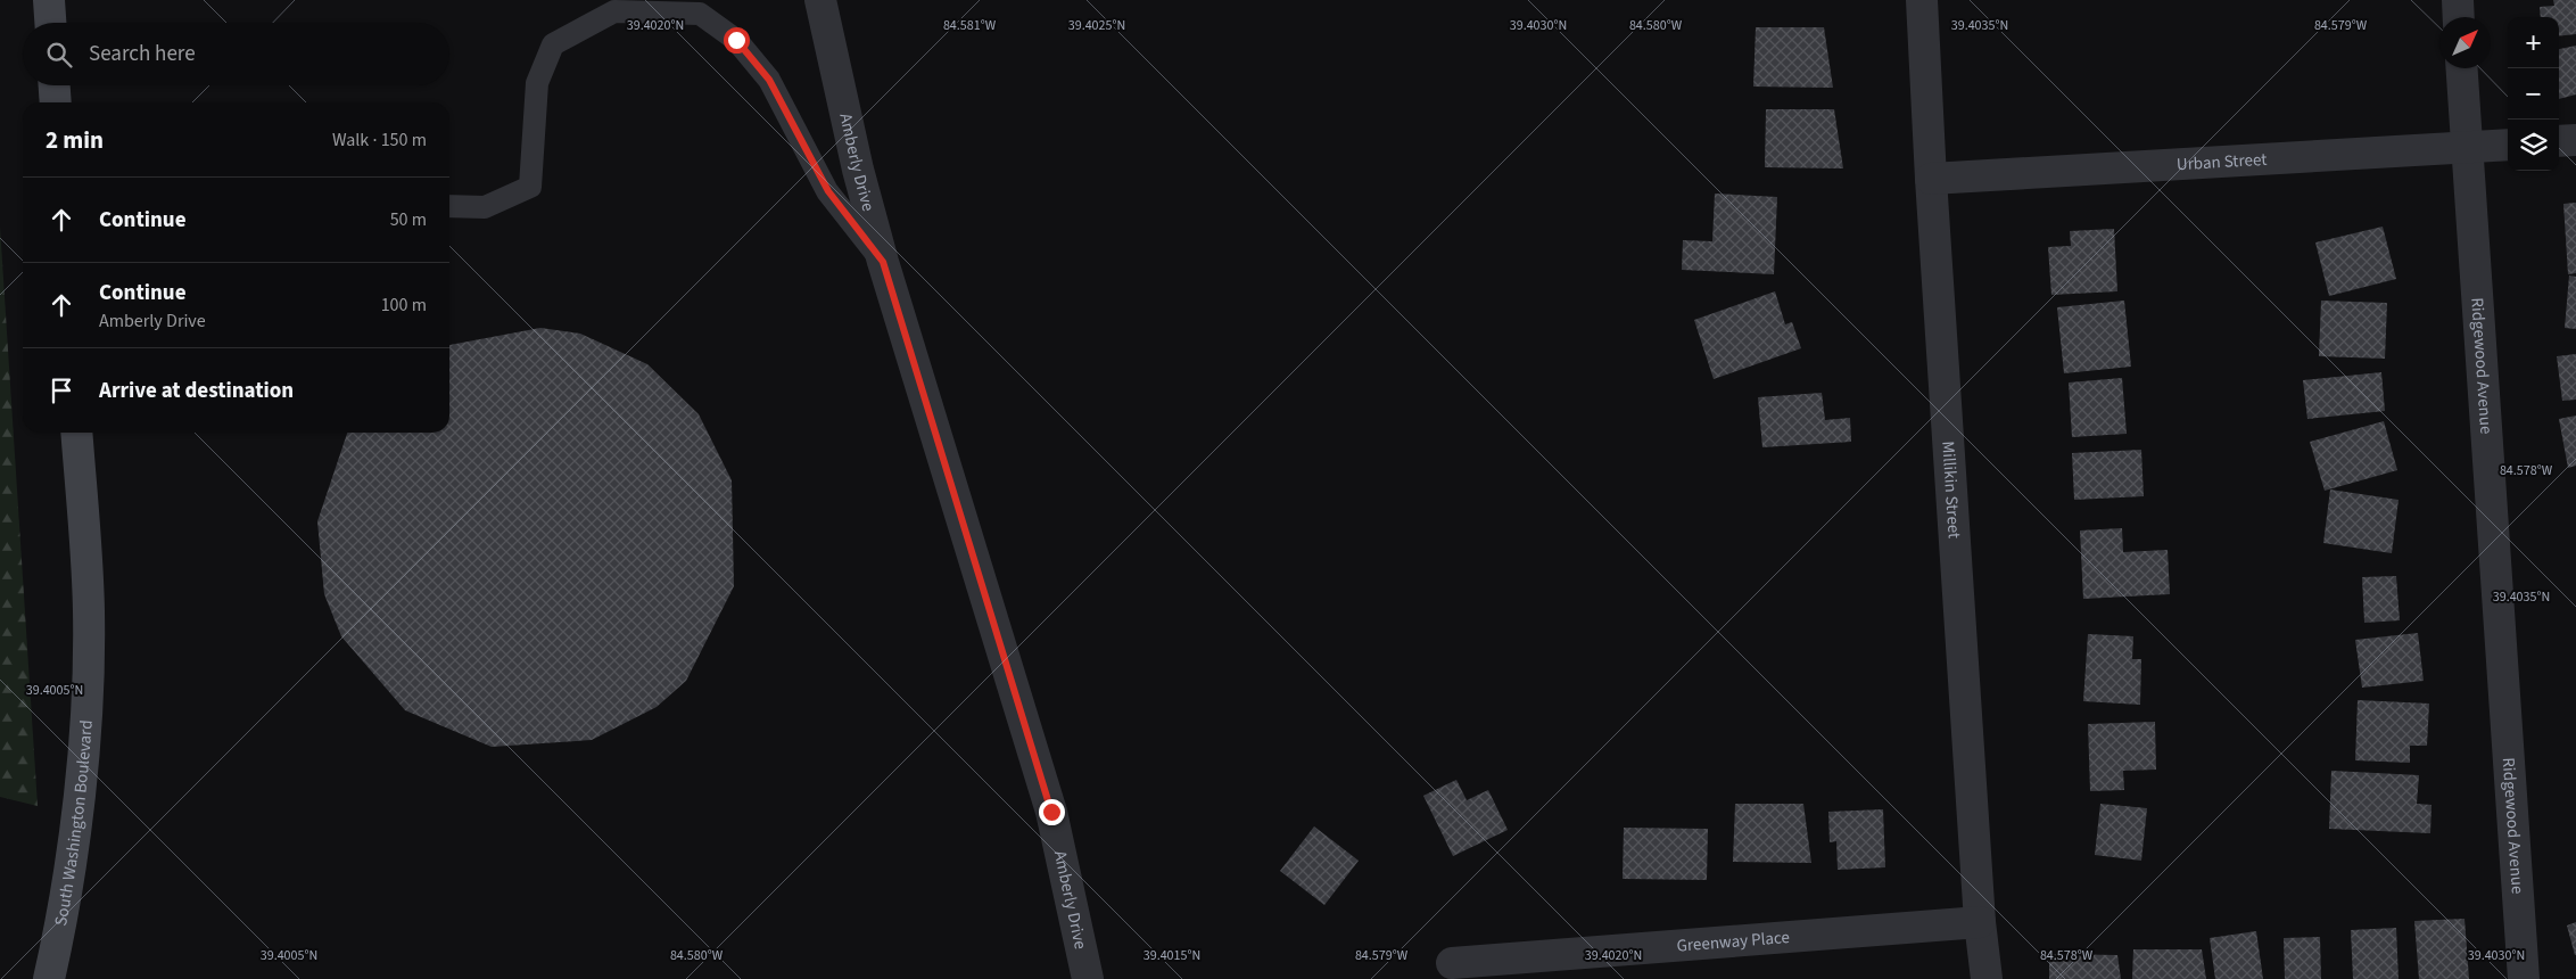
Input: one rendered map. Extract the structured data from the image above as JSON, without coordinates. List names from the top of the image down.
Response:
{
  "streets": {
    "street": [
      "Amberly Drive",
      "Urban Street",
      "Ridgewood Avenue",
      "Millikin Street",
      "South Washington Boulevard",
      "Greenway Place"
    ]
  },
  "crossings": [
    ["Urban Street", "Ridgewood Avenue"],
    ["Urban Street", "Millikin Street"],
    ["Millikin Street", "Greenway Place"]
  ],
  "north": "top right",
  "page": {
    "map_buttons": ["+", "−"],
    "search": "Search here",
    "heading": ["2 min", "Walk · 150 m"],
    "list": [
      ["Continue", "50 m"],
      ["Continue", "Amberly Drive", "100 m"],
      "Arrive at destination"
    ]
  },
  "coordinates": [
    "39.4020°N",
    "84.581°W",
    "39.4025°N",
    "39.4030°N",
    "84.580°W",
    "39.4035°N",
    "84.579°W",
    "84.578°W",
    "39.4005°N",
    "39.4015°N"
  ]
}
